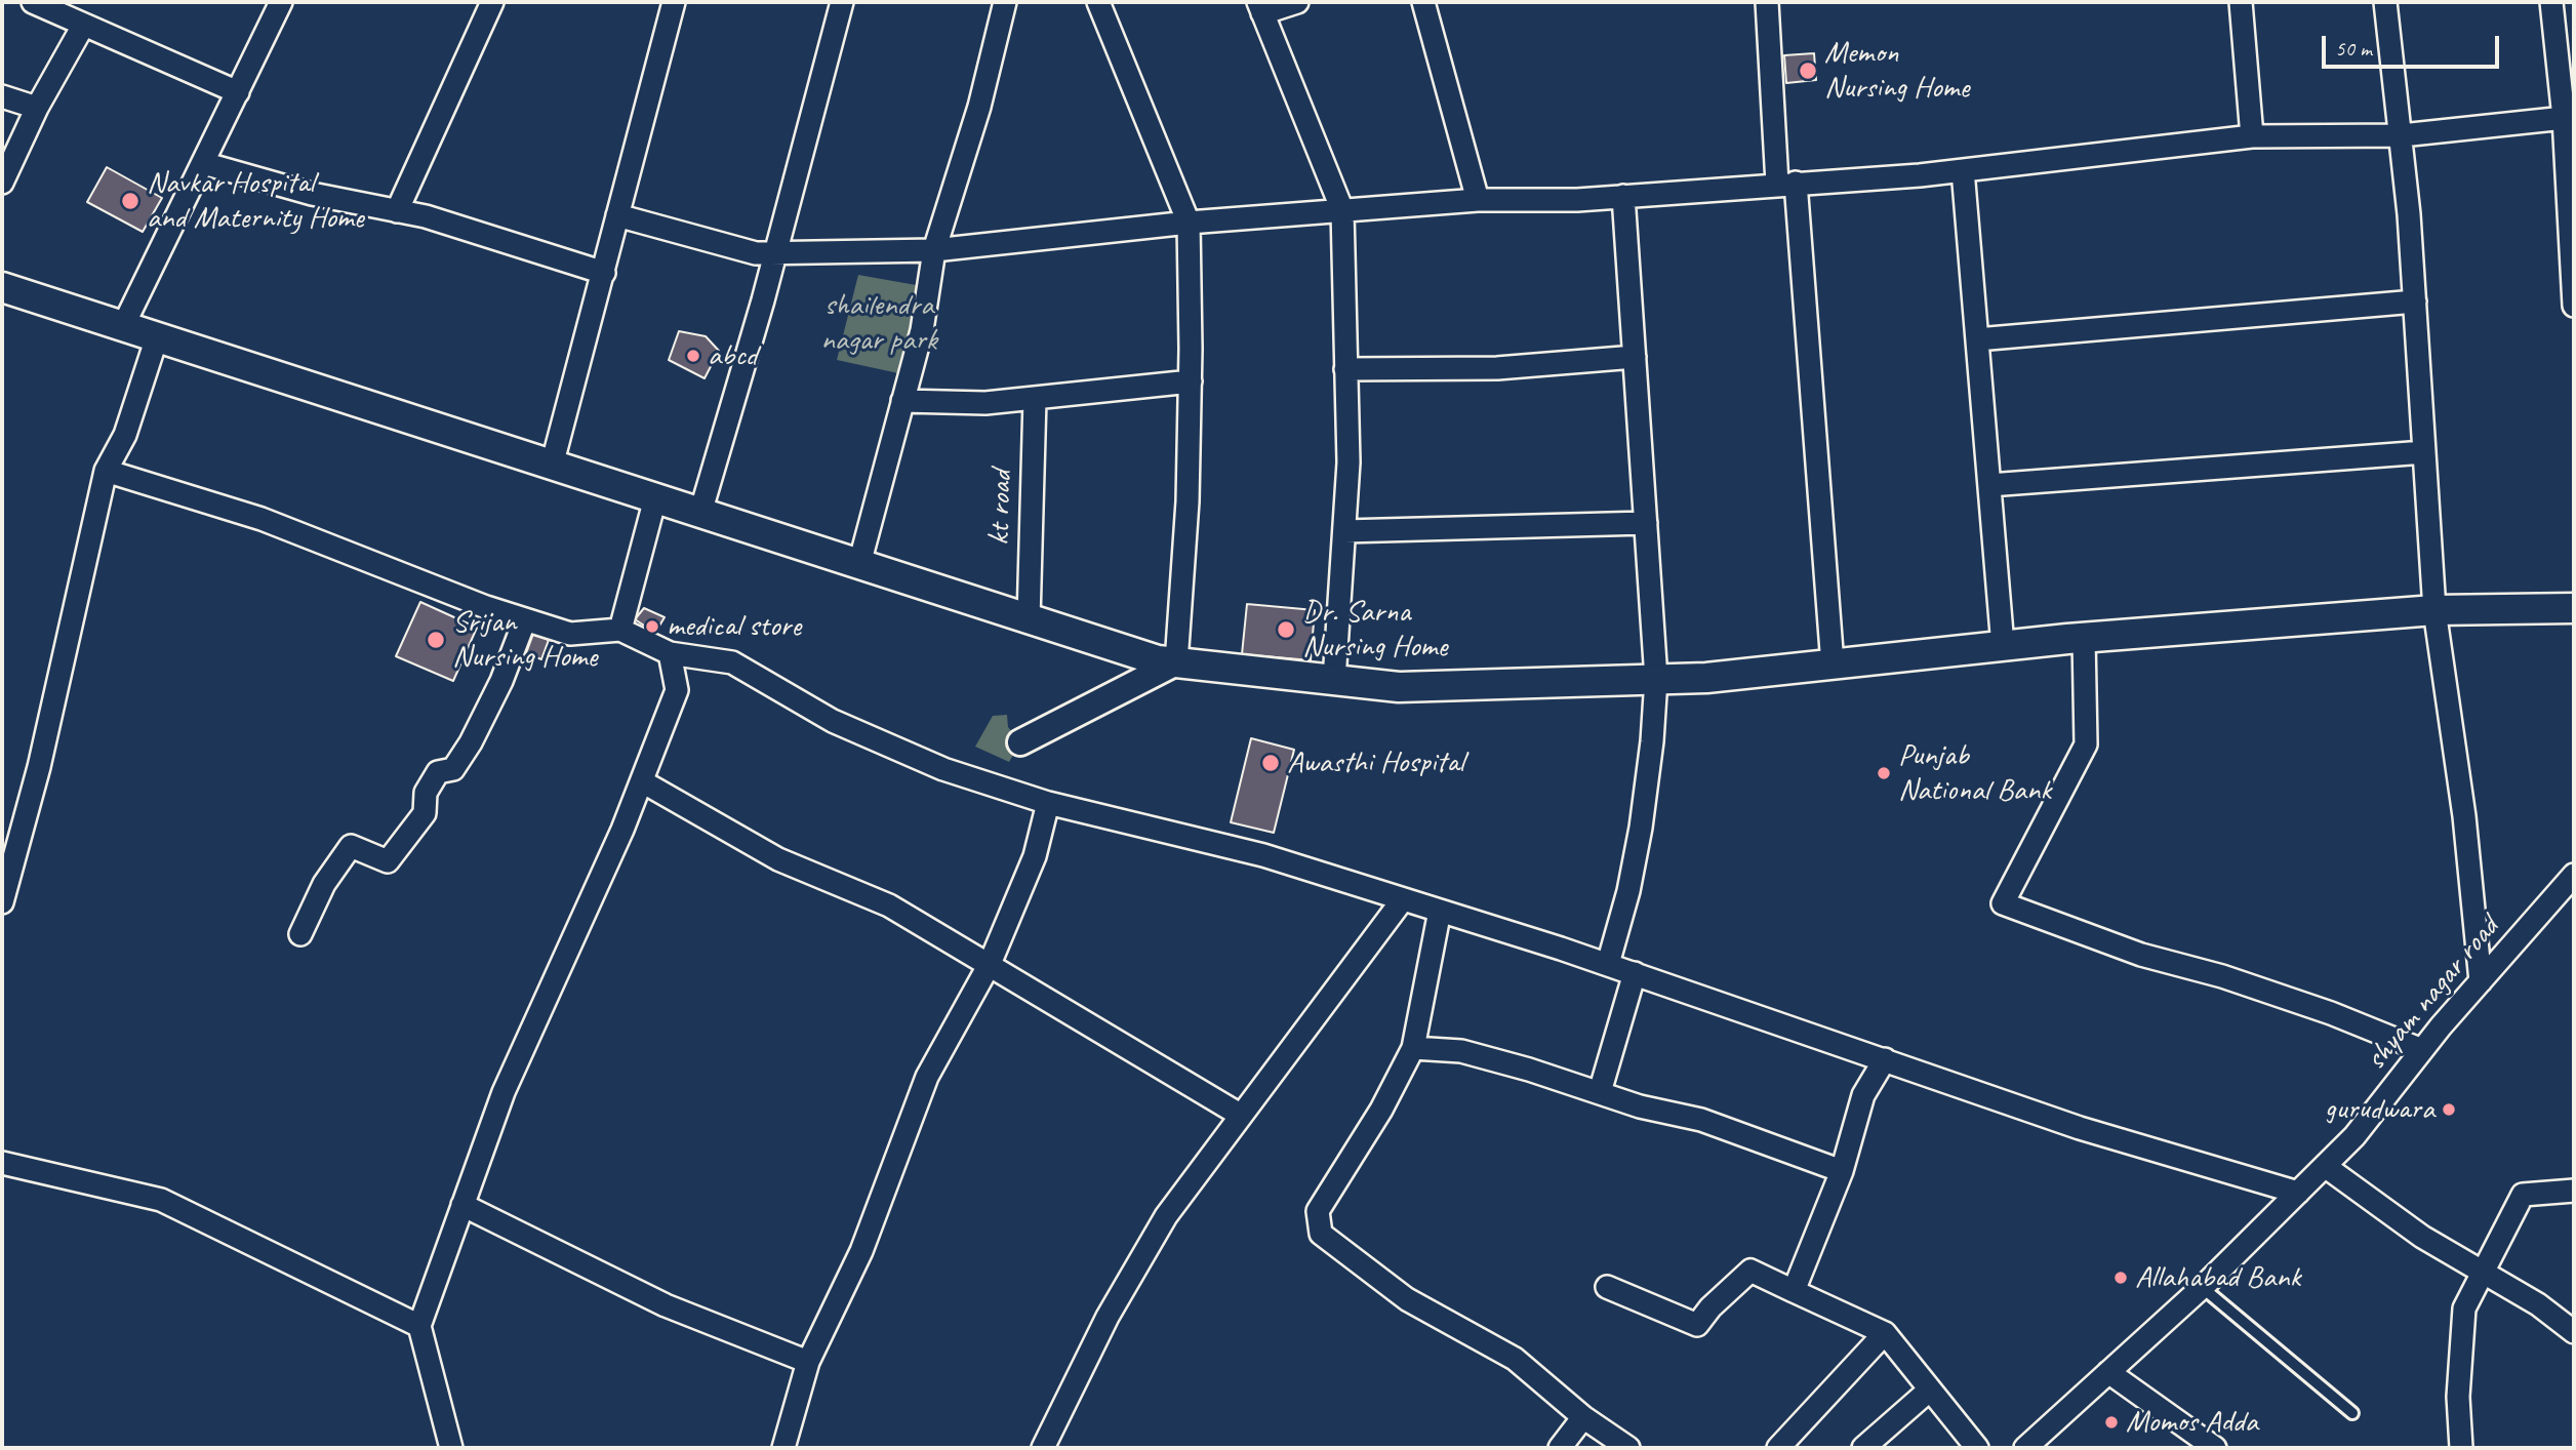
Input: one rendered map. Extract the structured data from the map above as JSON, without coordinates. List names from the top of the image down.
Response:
{
  "streets": {
    "street": ["kt road", "shyam nagar road"]
  },
  "parks": ["shailendra nagar park"],
  "places": [
    "Memon Nursing Home",
    "Navkar Hospital and Maternity Home",
    "abcd",
    "medical store",
    "Dr. Sarna Nursing Home",
    "Srijan Nursing Home",
    "Awasthi Hospital",
    "Punjab National Bank",
    "gurudwara",
    "Allahabad Bank",
    "Momos Adda"
  ],
  "scale_bar": "50 m"
}
